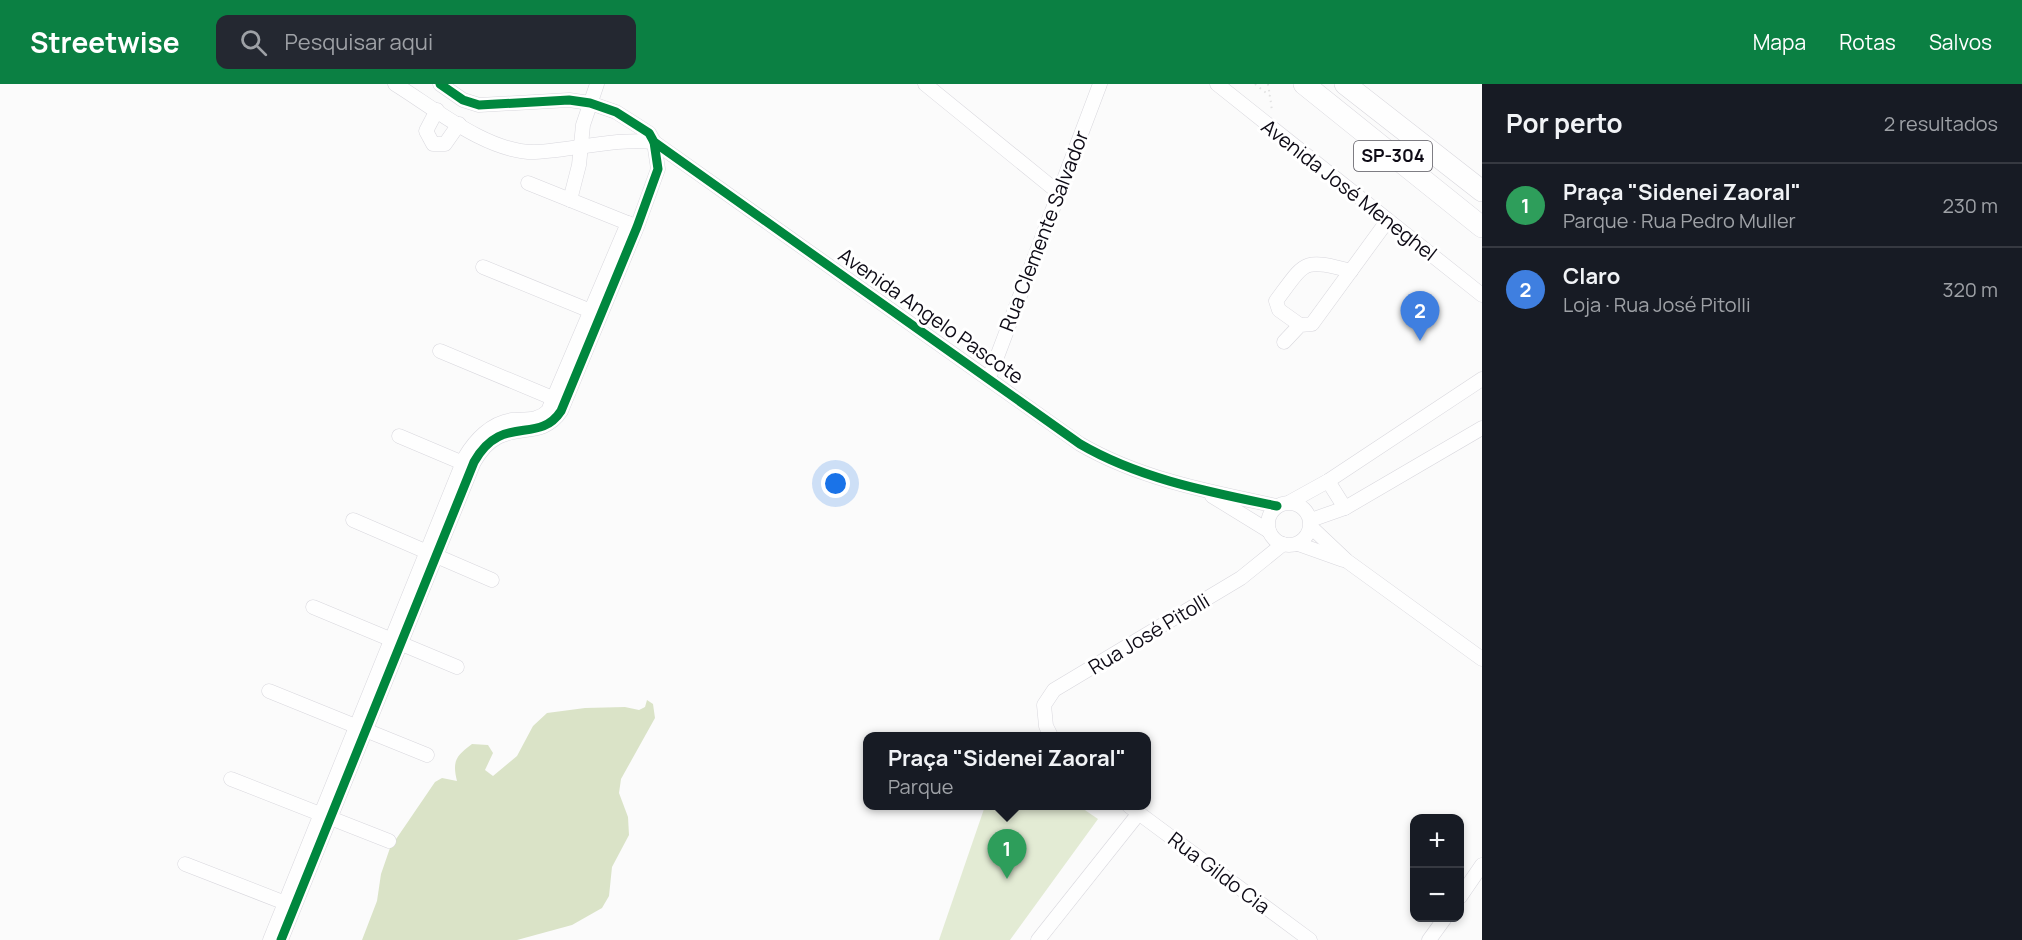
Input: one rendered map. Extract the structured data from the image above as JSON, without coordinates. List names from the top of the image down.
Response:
{
  "streets": {
    "highway": ["SP-304"],
    "street": [
      "Avenida José Meneghel",
      "Rua Clemente Salvador",
      "Avenida Angelo Pascote",
      "Rua José Pitolli",
      "Rua Gildo Cia"
    ]
  },
  "crossings": [
    ["Rua Clemente Salvador", "Avenida Angelo Pascote"],
    ["Avenida Angelo Pascote", "Rua José Pitolli"]
  ],
  "page": {
    "header": "Streetwise",
    "search": "Pesquisar aqui",
    "nav": ["Mapa", "Rotas", "Salvos"],
    "heading": ["Por perto", "2 resultados"],
    "list": [
      {
        "mark": "1",
        "name": "Praça \"Sidenei Zaoral\"",
        "note": "Parque · Rua Pedro Muller",
        "value": "230 m"
      },
      {
        "mark": "2",
        "name": "Claro",
        "note": "Loja · Rua José Pitolli",
        "value": "320 m"
      }
    ],
    "pins": ["2", "1"],
    "popup": ["Praça \"Sidenei Zaoral\"", "Parque"],
    "map_buttons": ["+", "−"]
  }
}
